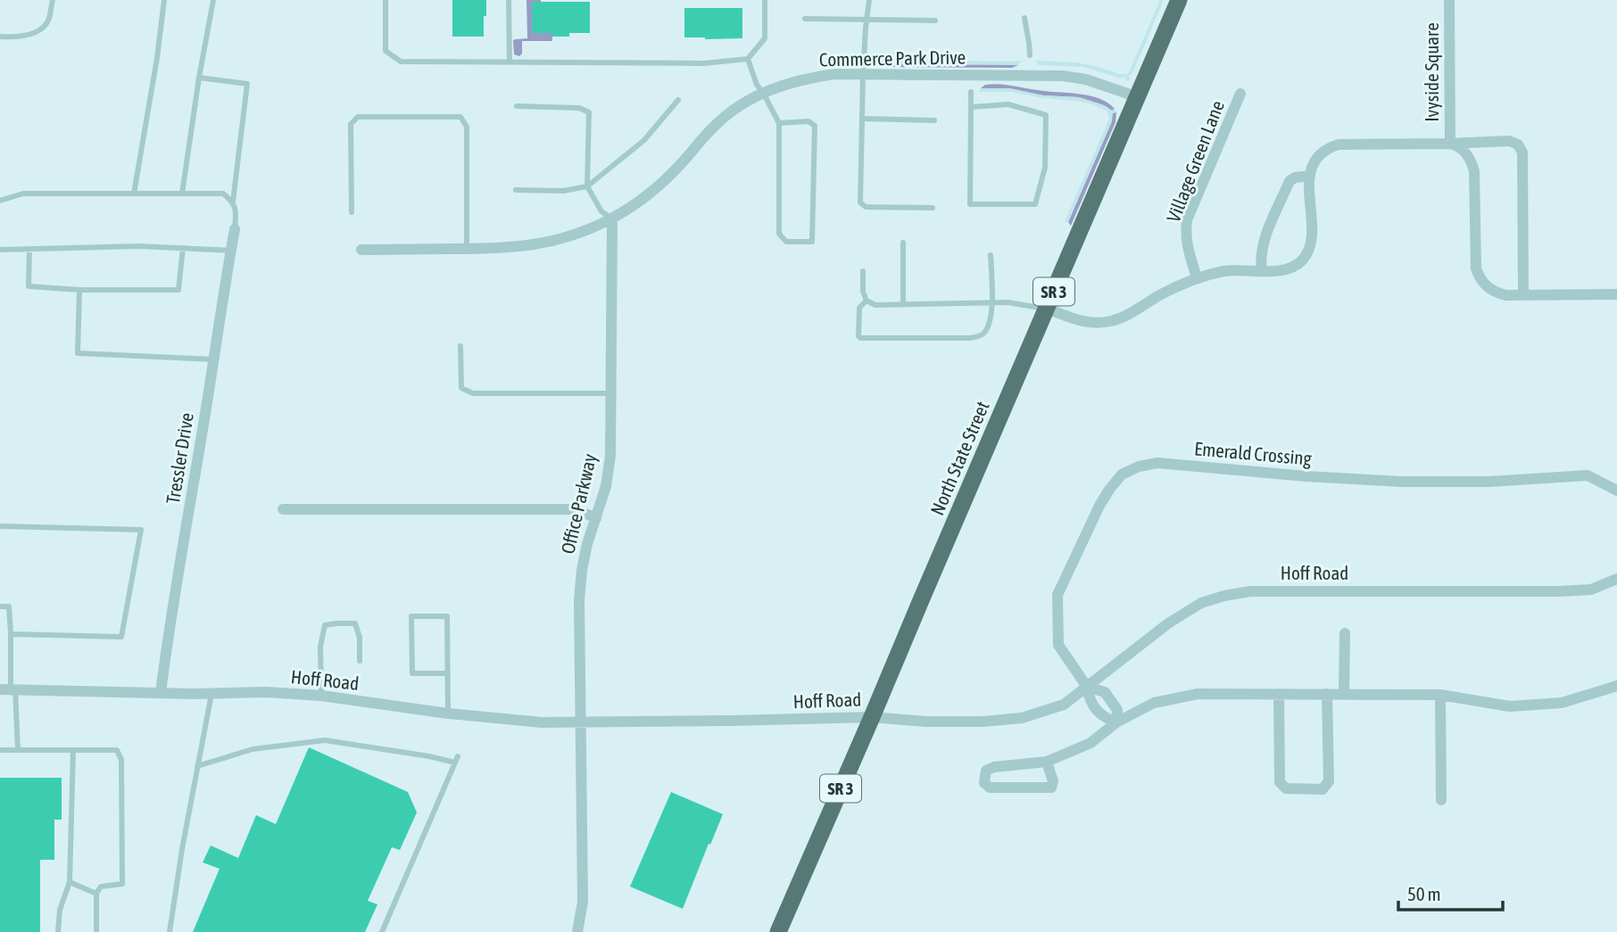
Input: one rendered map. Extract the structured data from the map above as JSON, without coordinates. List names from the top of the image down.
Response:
{
  "streets": {
    "main road": ["SR 3", "North State Street"],
    "street": [
      "Commerce Park Drive",
      "Ivyside Square",
      "Village Green Lane",
      "Emerald Crossing",
      "Tressler Drive",
      "Office Parkway",
      "Hoff Road"
    ]
  },
  "crossings": [
    ["Commerce Park Drive", "North State Street"],
    ["Commerce Park Drive", "Office Parkway"],
    ["Emerald Crossing", "Hoff Road"],
    ["Tressler Drive", "Hoff Road"],
    ["North State Street", "Hoff Road"],
    ["Office Parkway", "Hoff Road"]
  ],
  "scale_bar": "50 m"
}
